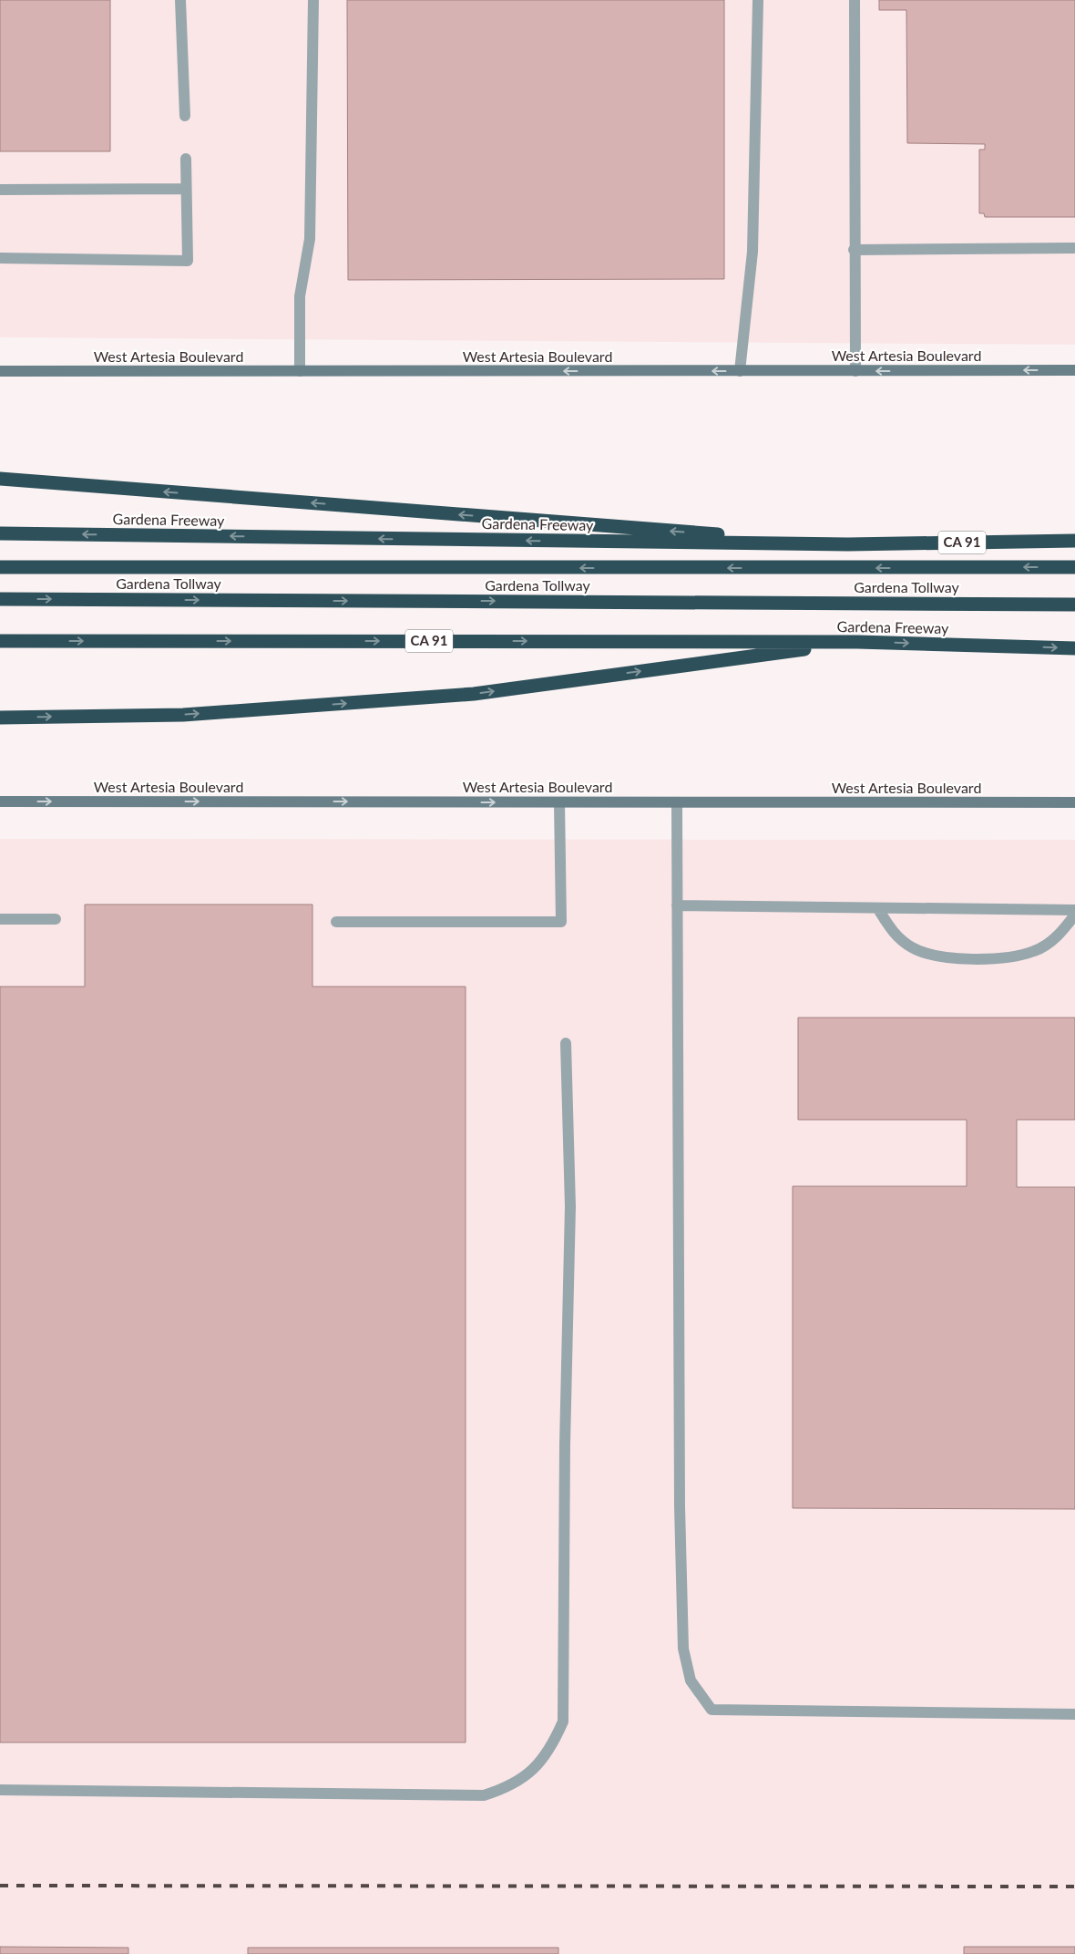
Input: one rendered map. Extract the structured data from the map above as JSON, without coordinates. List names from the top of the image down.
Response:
{
  "streets": {
    "highway": ["Gardena Freeway", "CA 91", "Gardena Tollway"],
    "main road": ["West Artesia Boulevard"]
  }
}
